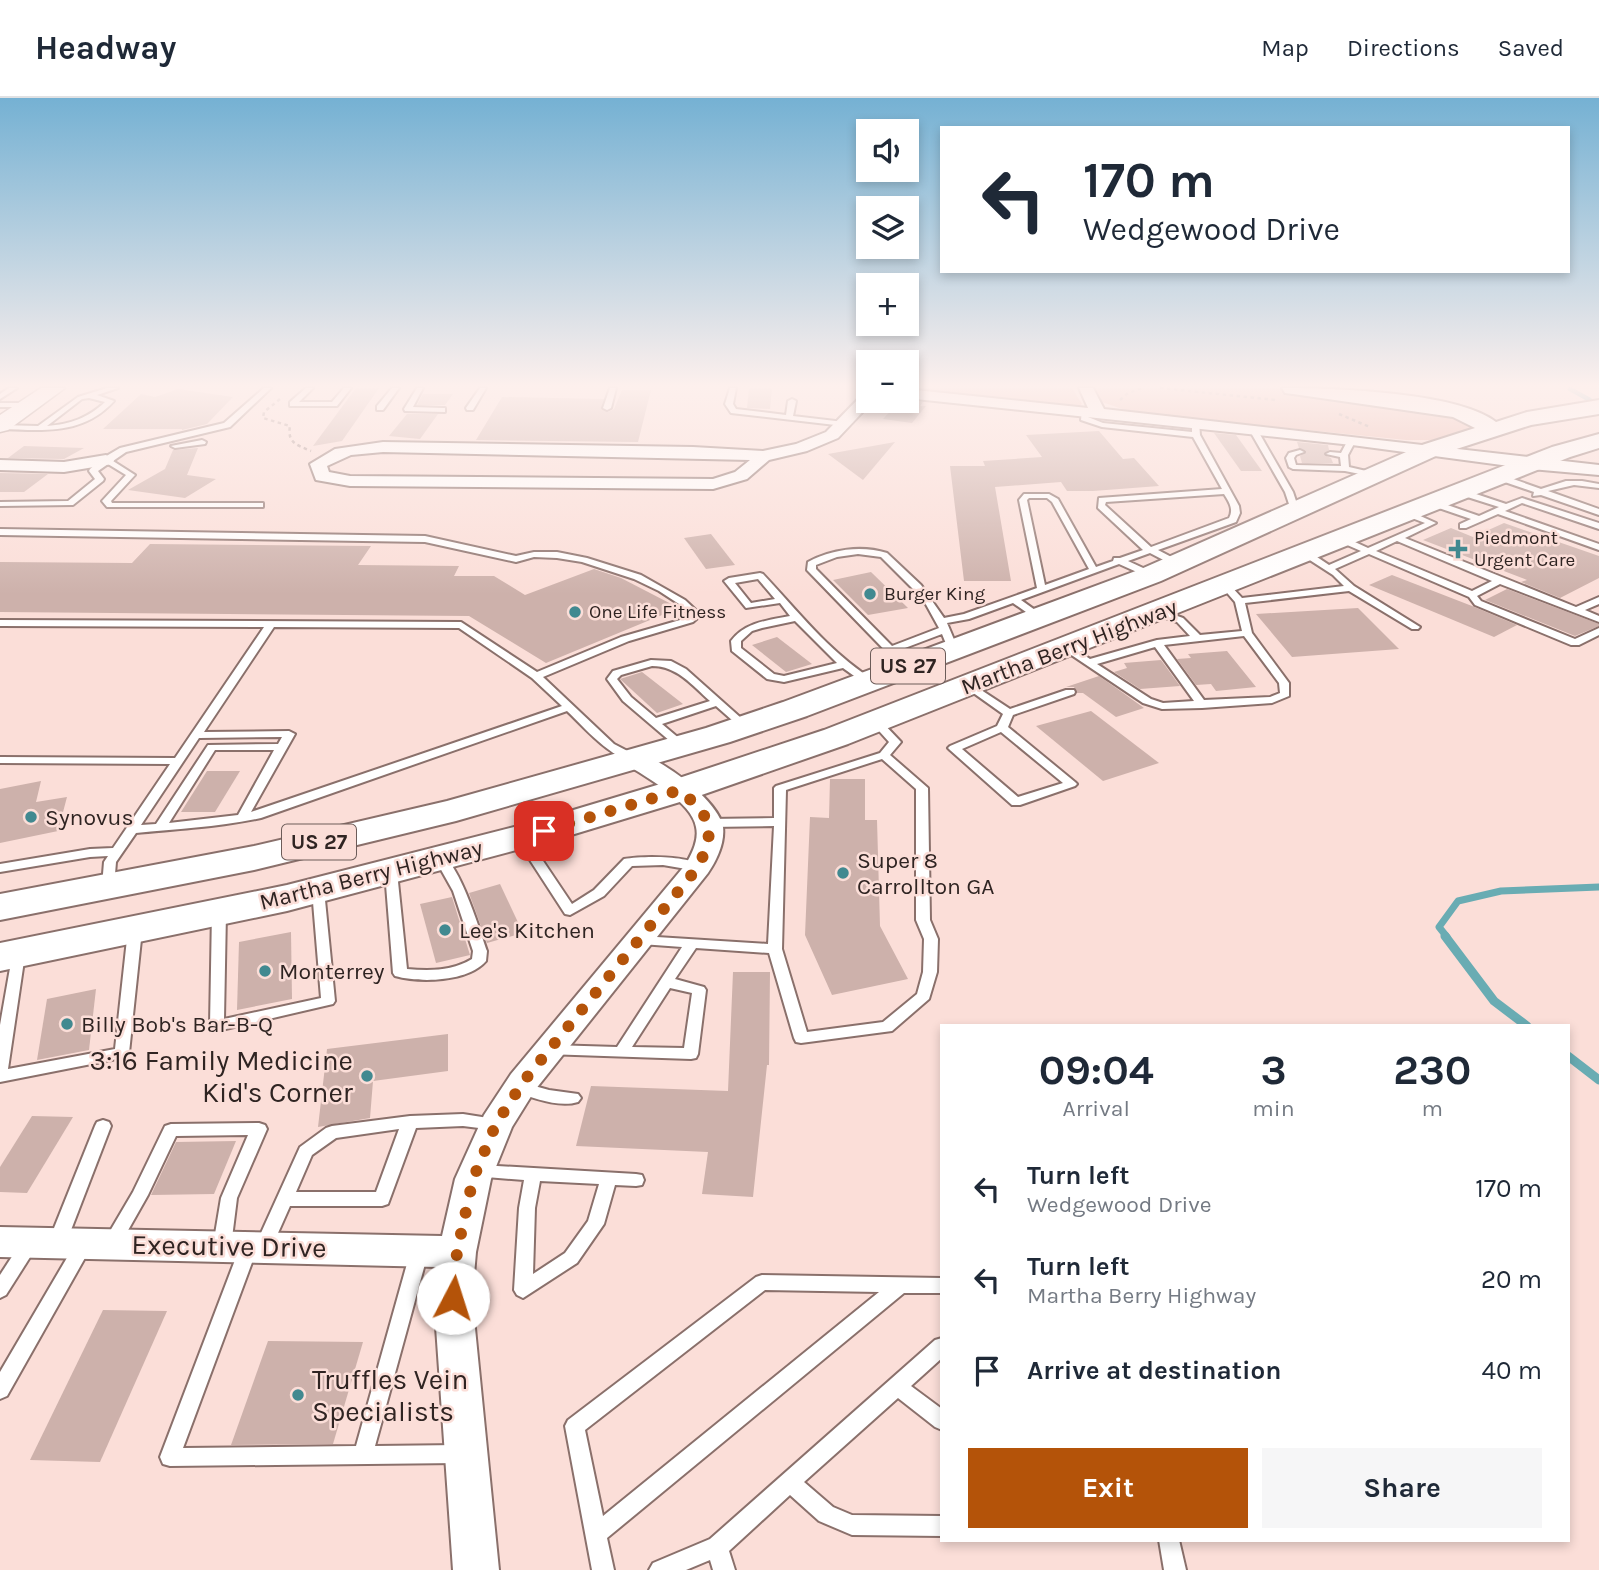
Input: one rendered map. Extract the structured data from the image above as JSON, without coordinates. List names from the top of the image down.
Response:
{
  "streets": {
    "main road": ["Martha Berry Highway", "US 27"],
    "street": ["Executive Drive"]
  },
  "places": {
    "health": ["Piedmont Urgent Care"],
    "other": [
      "Burger King",
      "One Life Fitness",
      "Synovus",
      "Super 8 Carrollton GA",
      "Lee's Kitchen",
      "Monterrey",
      "Billy Bob's Bar-B-Q",
      "3:16 Family Medicine Kid's Corner",
      "Truffles Vein Specialists"
    ]
  },
  "page": {
    "header": "Headway",
    "nav": ["Map", "Directions", "Saved"],
    "map_buttons": ["+", "−"],
    "turn": ["170 m", "Wedgewood Drive"],
    "eta": [
      "09:04",
      "Arrival",
      "3",
      "min",
      "230",
      "m"
    ],
    "list": [
      {
        "name": "Turn left",
        "note": "Wedgewood Drive",
        "value": "170 m"
      },
      {
        "name": "Turn left",
        "note": "Martha Berry Highway",
        "value": "20 m"
      },
      {
        "name": "Arrive at destination",
        "value": "40 m"
      }
    ],
    "buttons": ["Exit", "Share"]
  }
}
